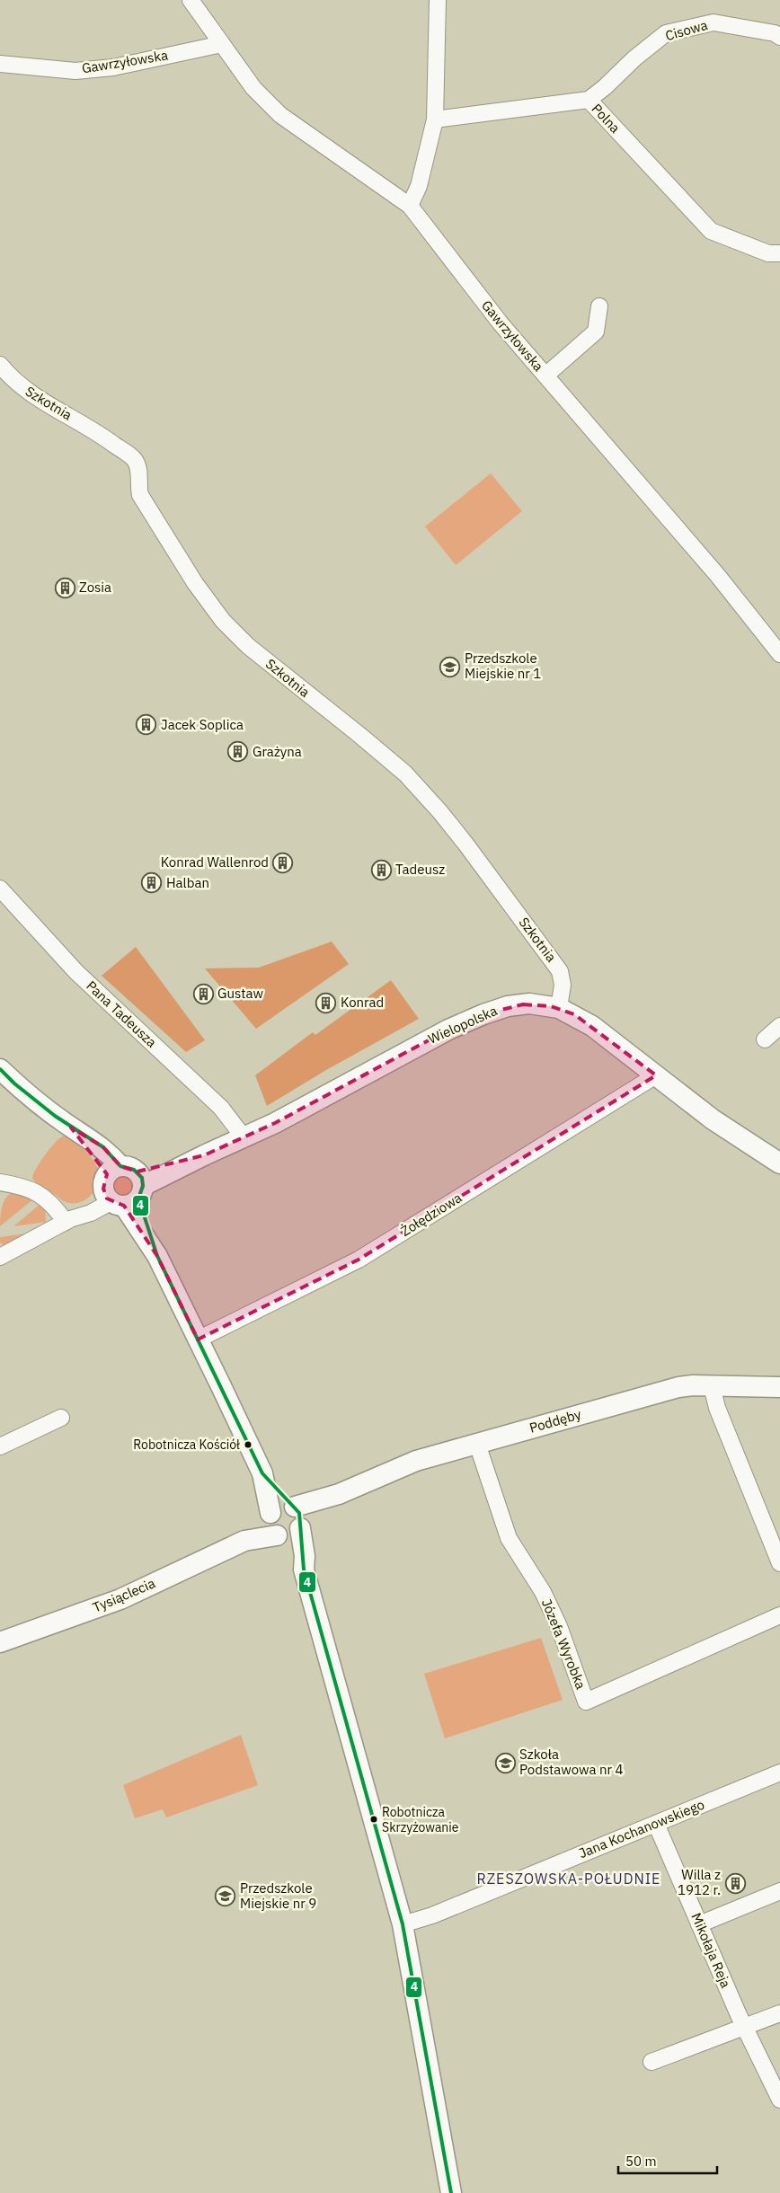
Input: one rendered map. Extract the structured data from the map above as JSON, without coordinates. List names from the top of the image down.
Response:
{
  "streets": {
    "street": [
      "Cisowa",
      "Gawrzyłowska",
      "Polna",
      "Szkotnia",
      "Pana Tadeusza",
      "Wielopolska",
      "Żołędziowa",
      "Poddęby",
      "Tysiąclecia",
      "Józefa Wyrobka",
      "Jana Kochanowskiego",
      "Mikołaja Reja"
    ]
  },
  "crossings": [
    ["Cisowa", "Polna"],
    ["Szkotnia", "Wielopolska"],
    ["Pana Tadeusza", "Wielopolska"],
    ["Wielopolska", "Żołędziowa"],
    ["Poddęby", "Tysiąclecia"],
    ["Poddęby", "Józefa Wyrobka"],
    ["Jana Kochanowskiego", "Mikołaja Reja"]
  ],
  "districts": ["RZESZOWSKA-POŁUDNIE"],
  "places": {
    "building": [
      "Zosia",
      "Jacek Soplica",
      "Grażyna",
      "Konrad Wallenrod",
      "Tadeusz",
      "Halban",
      "Gustaw",
      "Konrad",
      "Willa z 1912 r."
    ],
    "school or university": ["Przedszkole Miejskie nr 1", "Szkoła Podstawowa nr 4", "Przedszkole Miejskie nr 9"],
    "other": ["Robotnicza Kościół", "Robotnicza Skrzyżowanie"]
  },
  "lines": ["transit line 4"],
  "scale_bar": "50 m"
}
